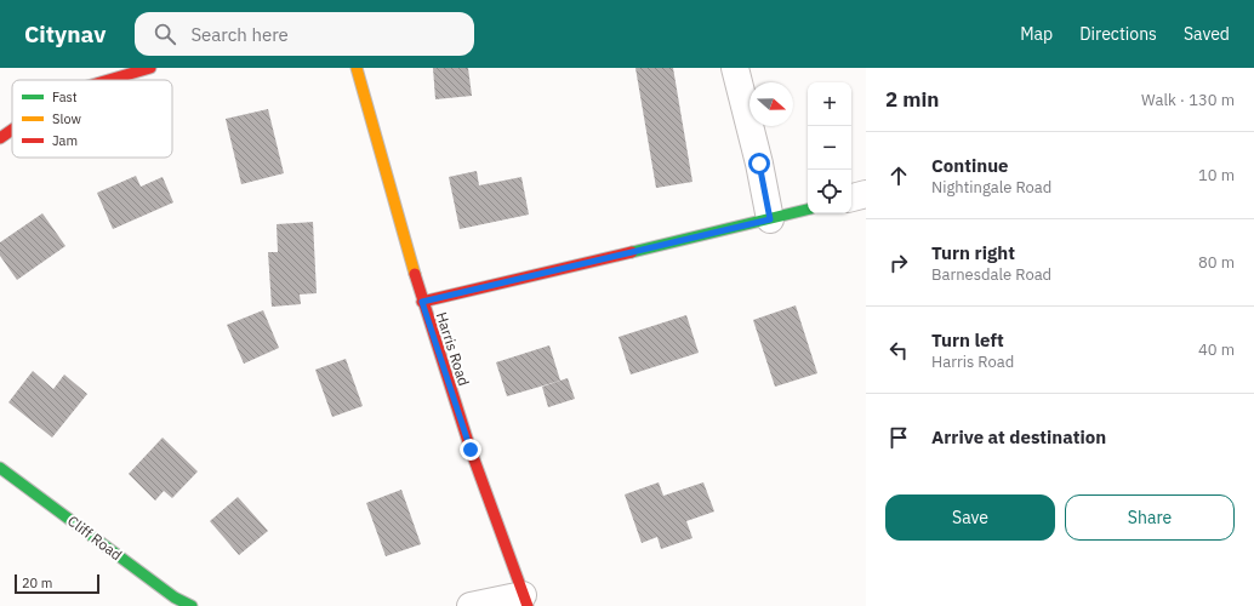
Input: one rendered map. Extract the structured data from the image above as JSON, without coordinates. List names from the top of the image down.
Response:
{
  "streets": {
    "street": ["Harris Road", "Cliff Road"]
  },
  "legend": ["Fast", "Slow", "Jam"],
  "scale_bar": "20 m",
  "north": "right",
  "page": {
    "header": "Citynav",
    "search": "Search here",
    "nav": ["Map", "Directions", "Saved"],
    "heading": ["2 min", "Walk · 130 m"],
    "map_buttons": ["+", "−"],
    "list": [
      ["Continue", "Nightingale Road", "10 m"],
      ["Turn right", "Barnesdale Road", "80 m"],
      ["Turn left", "Harris Road", "40 m"],
      "Arrive at destination"
    ],
    "buttons": ["Save", "Share"],
    "scale": "20 m"
  }
}
